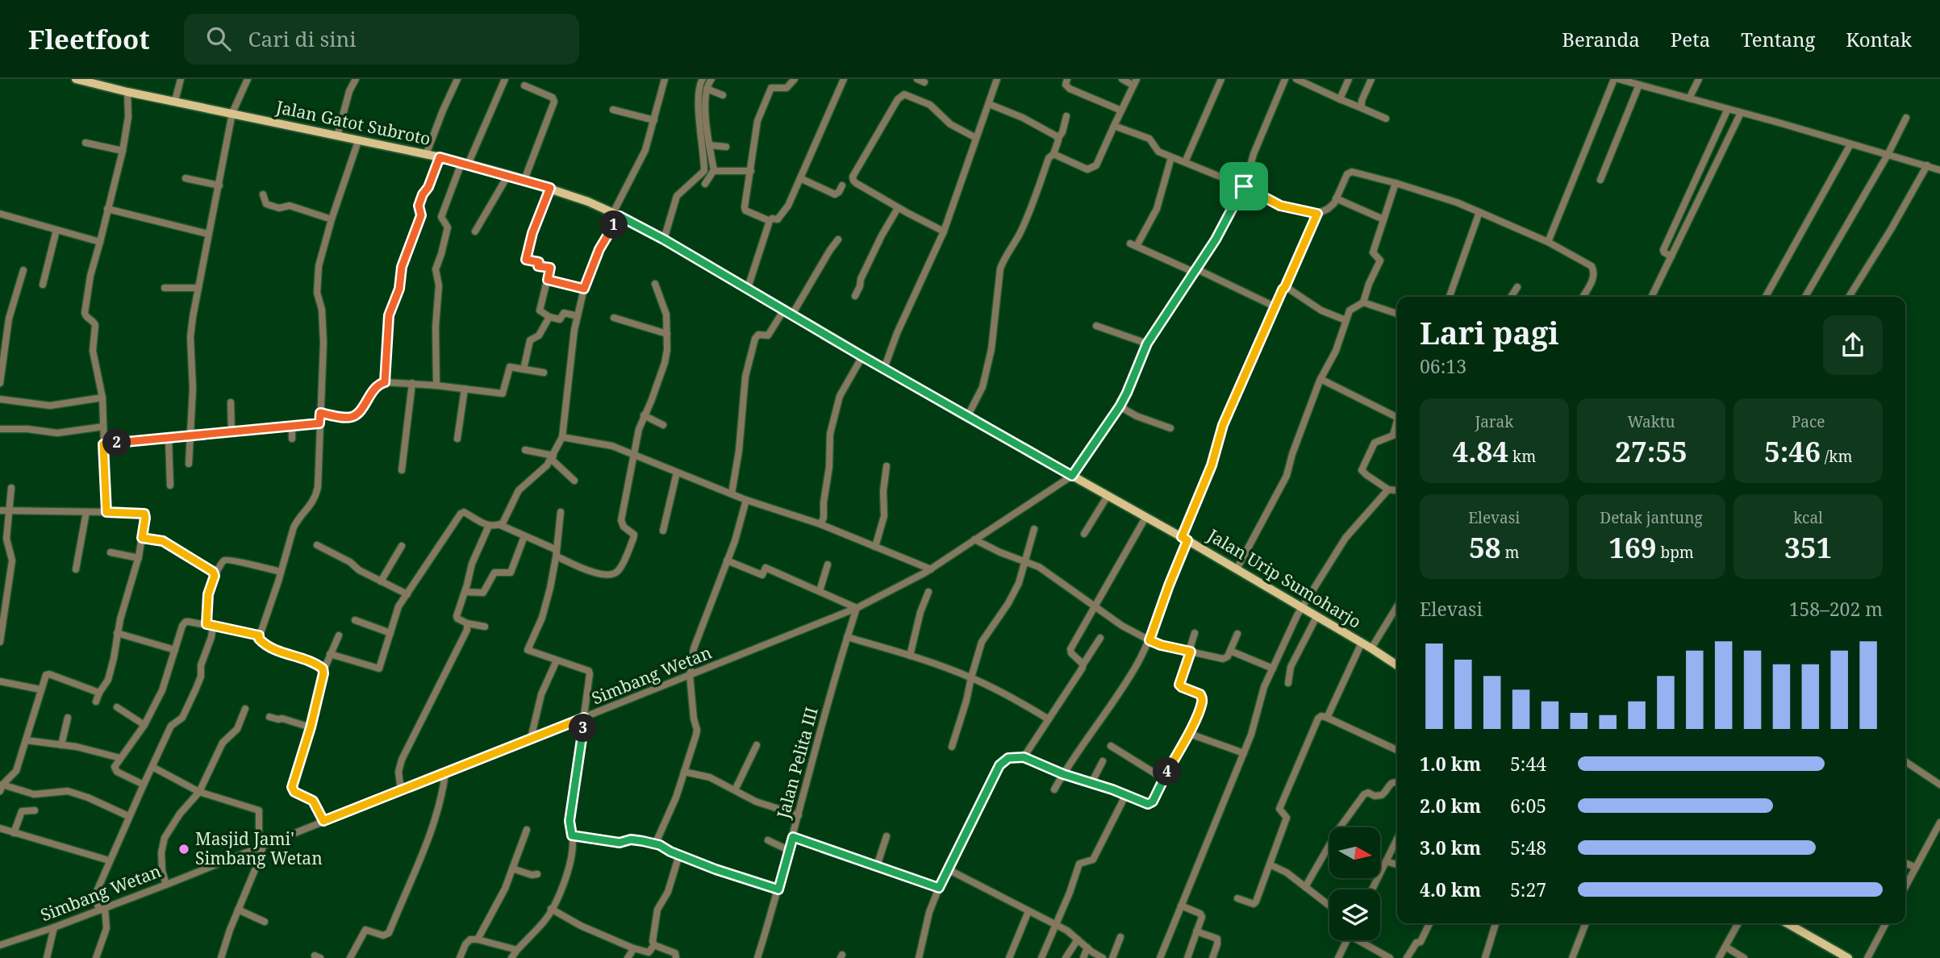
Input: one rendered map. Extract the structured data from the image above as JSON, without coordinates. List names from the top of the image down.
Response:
{
  "streets": {
    "main road": ["Jalan Gatot Subroto", "Jalan Urip Sumoharjo"],
    "street": ["Simbang Wetan", "Jalan Pelita III"]
  },
  "crossings": [
    ["Jalan Gatot Subroto", "Jalan Urip Sumoharjo"],
    ["Jalan Urip Sumoharjo", "Simbang Wetan"],
    ["Simbang Wetan", "Jalan Pelita III"]
  ],
  "places": ["Masjid Jami' Simbang Wetan"],
  "north": "right",
  "page": {
    "header": "Fleetfoot",
    "search": "Cari di sini",
    "nav": [
      "Beranda",
      "Peta",
      "Tentang",
      "Kontak"
    ],
    "pins": [
      "1",
      "2",
      "3",
      "4"
    ],
    "heading": ["Lari pagi", "06:13"],
    "stats": [
      ["Jarak", "4.84 km"],
      ["Waktu", "27:55"],
      ["Pace", "5:46 /km"],
      ["Elevasi", "58 m"],
      ["Detak jantung", "169 bpm"],
      ["kcal", "351"]
    ],
    "chart": ["Elevasi", "158–202 m"],
    "list": [
      {
        "name": "1.0 km",
        "note": "5:44"
      },
      {
        "name": "2.0 km",
        "note": "6:05"
      },
      {
        "name": "3.0 km",
        "note": "5:48"
      },
      {
        "name": "4.0 km",
        "note": "5:27"
      }
    ]
  }
}
